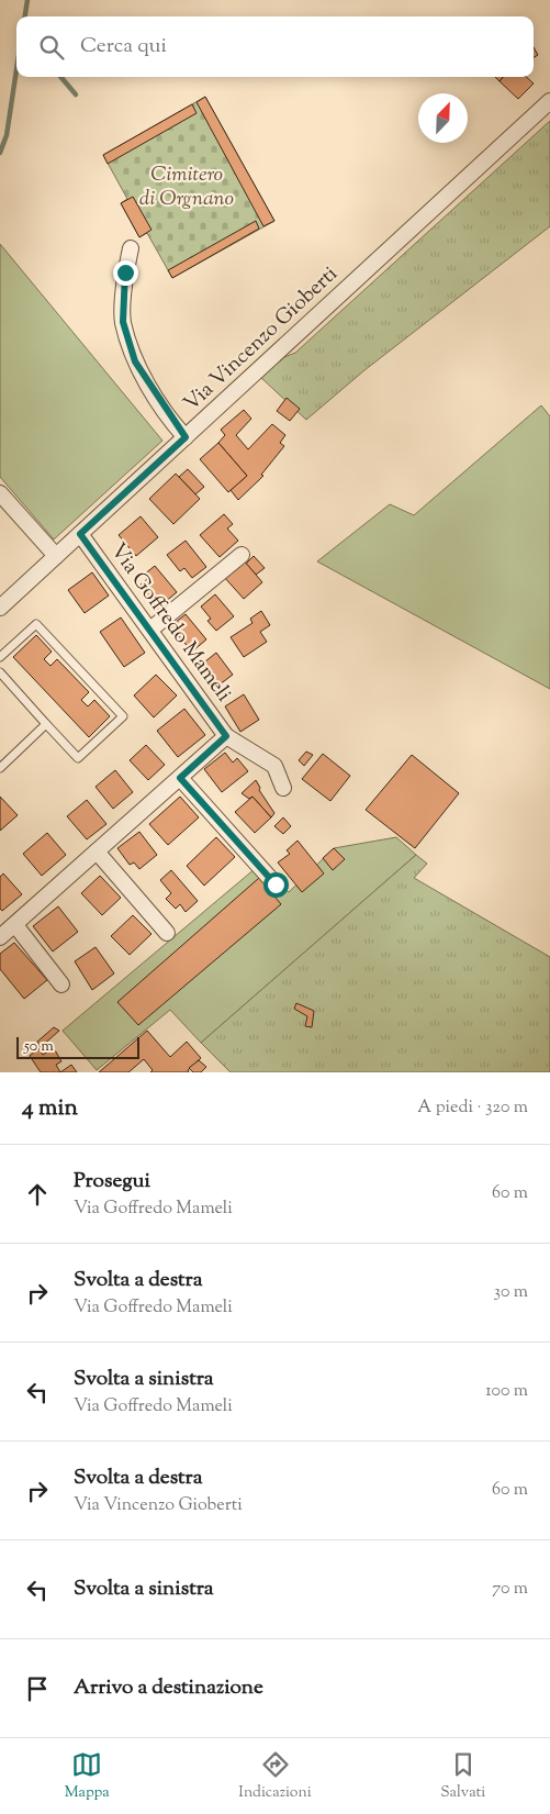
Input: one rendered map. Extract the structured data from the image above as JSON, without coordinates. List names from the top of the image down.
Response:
{
  "streets": {
    "street": ["Via Vincenzo Gioberti", "Via Goffredo Mameli"]
  },
  "crossings": [
    ["Via Vincenzo Gioberti", "Via Goffredo Mameli"]
  ],
  "parks": ["Cimitero di Orgnano"],
  "scale_bar": "50 m",
  "north": "top right",
  "page": {
    "search": "Cerca qui",
    "scale": "50 m",
    "heading": ["4 min", "A piedi · 320 m"],
    "list": [
      ["Prosegui", "Via Goffredo Mameli", "60 m"],
      ["Svolta a destra", "Via Goffredo Mameli", "30 m"],
      ["Svolta a sinistra", "Via Goffredo Mameli", "100 m"],
      ["Svolta a destra", "Via Vincenzo Gioberti", "60 m"],
      ["Svolta a sinistra", "70 m"],
      "Arrivo a destinazione"
    ],
    "nav": ["Mappa", "Indicazioni", "Salvati"]
  }
}
